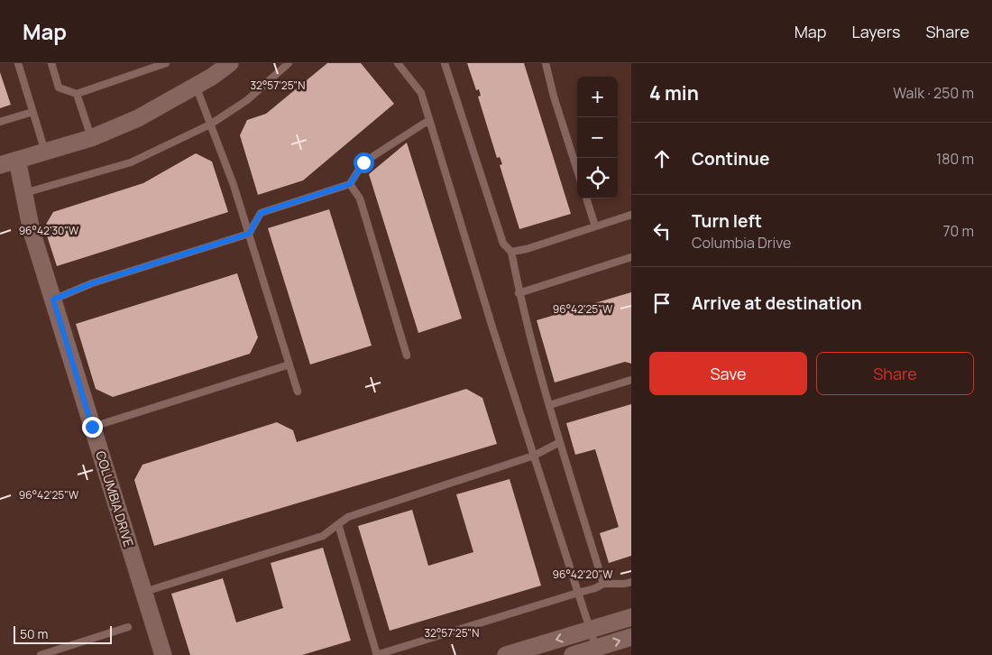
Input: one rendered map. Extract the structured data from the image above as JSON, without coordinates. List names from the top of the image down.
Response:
{
  "streets": {
    "street": ["COLUMBIA DRIVE"]
  },
  "scale_bar": "50 m",
  "page": {
    "header": "Map",
    "nav": ["Map", "Layers", "Share"],
    "heading": ["4 min", "Walk · 250 m"],
    "map_buttons": ["+", "−"],
    "list": [
      ["Continue", "180 m"],
      ["Turn left", "Columbia Drive", "70 m"],
      "Arrive at destination"
    ],
    "buttons": ["Save", "Share"],
    "scale": "50 m"
  },
  "coordinates": [
    "32°57'25\"N",
    "96°42'30\"W",
    "96°42'25\"W",
    "96°42'20\"W"
  ]
}
